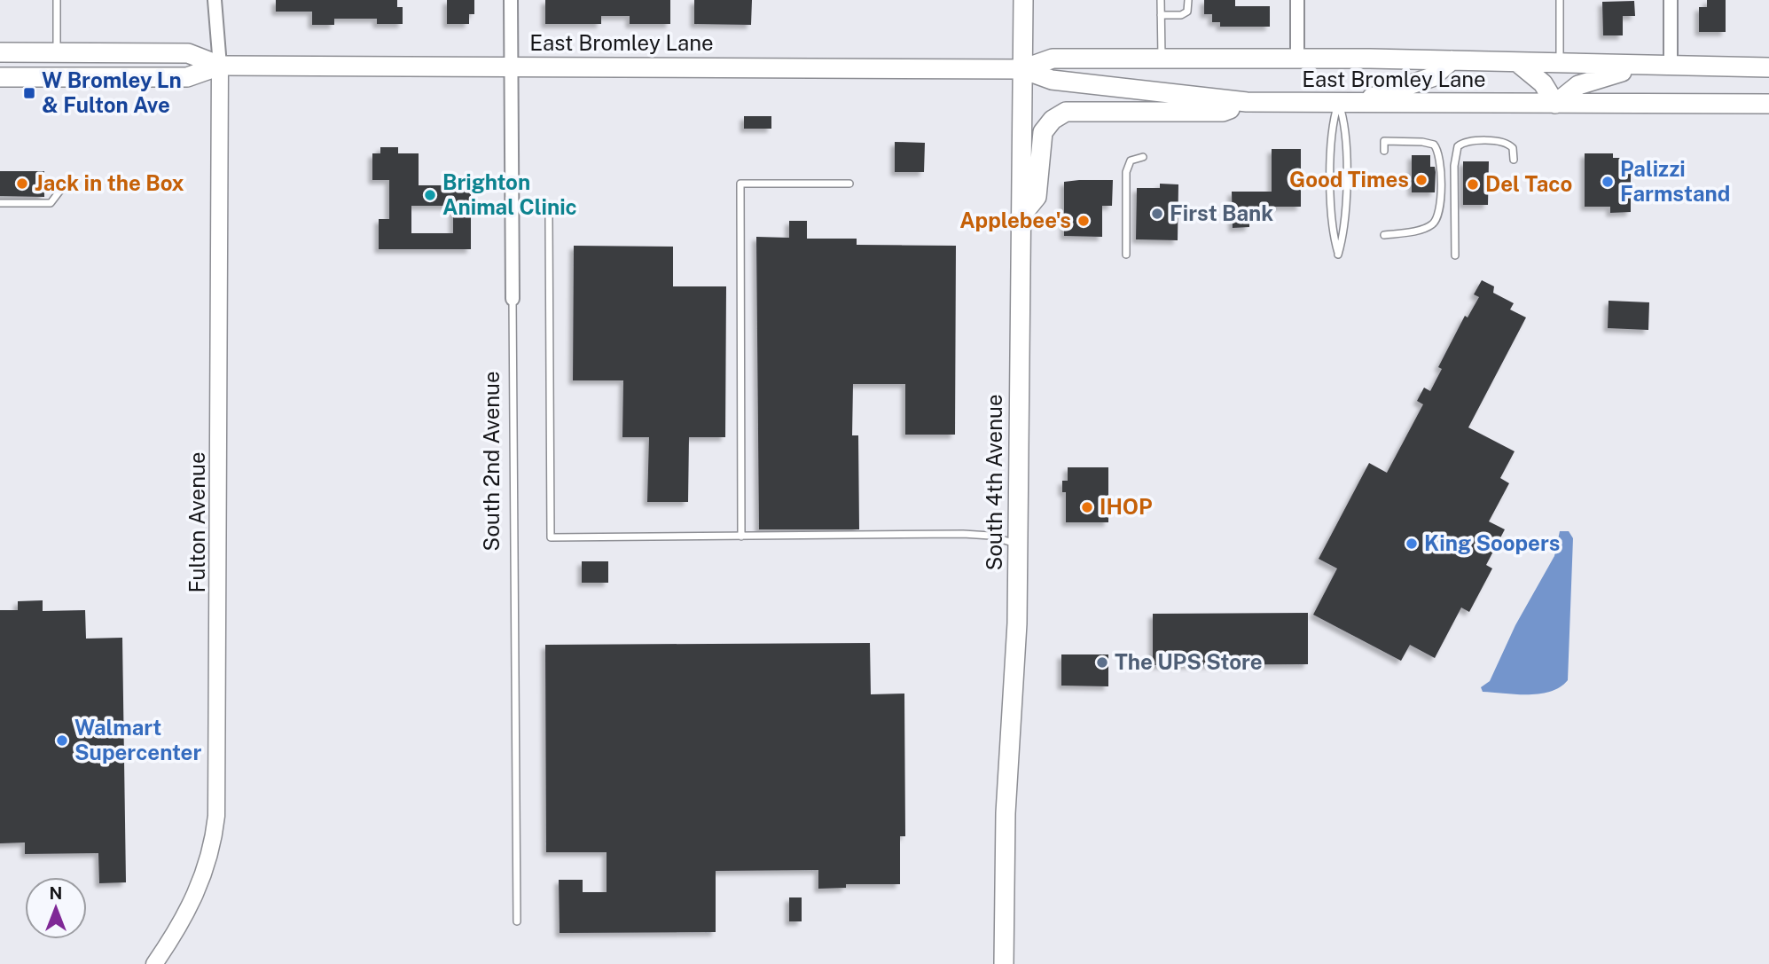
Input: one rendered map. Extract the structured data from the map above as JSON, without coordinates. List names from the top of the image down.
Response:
{
  "streets": {
    "main road": ["East Bromley Lane", "South 4th Avenue"],
    "street": ["South 2nd Avenue", "Fulton Avenue"]
  },
  "crossings": [
    ["East Bromley Lane", "South 2nd Avenue"],
    ["East Bromley Lane", "South 4th Avenue"],
    ["East Bromley Lane", "Fulton Avenue"]
  ],
  "places": {
    "transit": ["W Bromley Ln & Fulton Ave"],
    "other": [
      "Good Times",
      "Palizzi Farmstand",
      "Jack in the Box",
      "Del Taco",
      "Brighton Animal Clinic",
      "First Bank",
      "Applebee's",
      "IHOP",
      "King Soopers",
      "The UPS Store",
      "Walmart Supercenter"
    ]
  },
  "north": "top"
}
